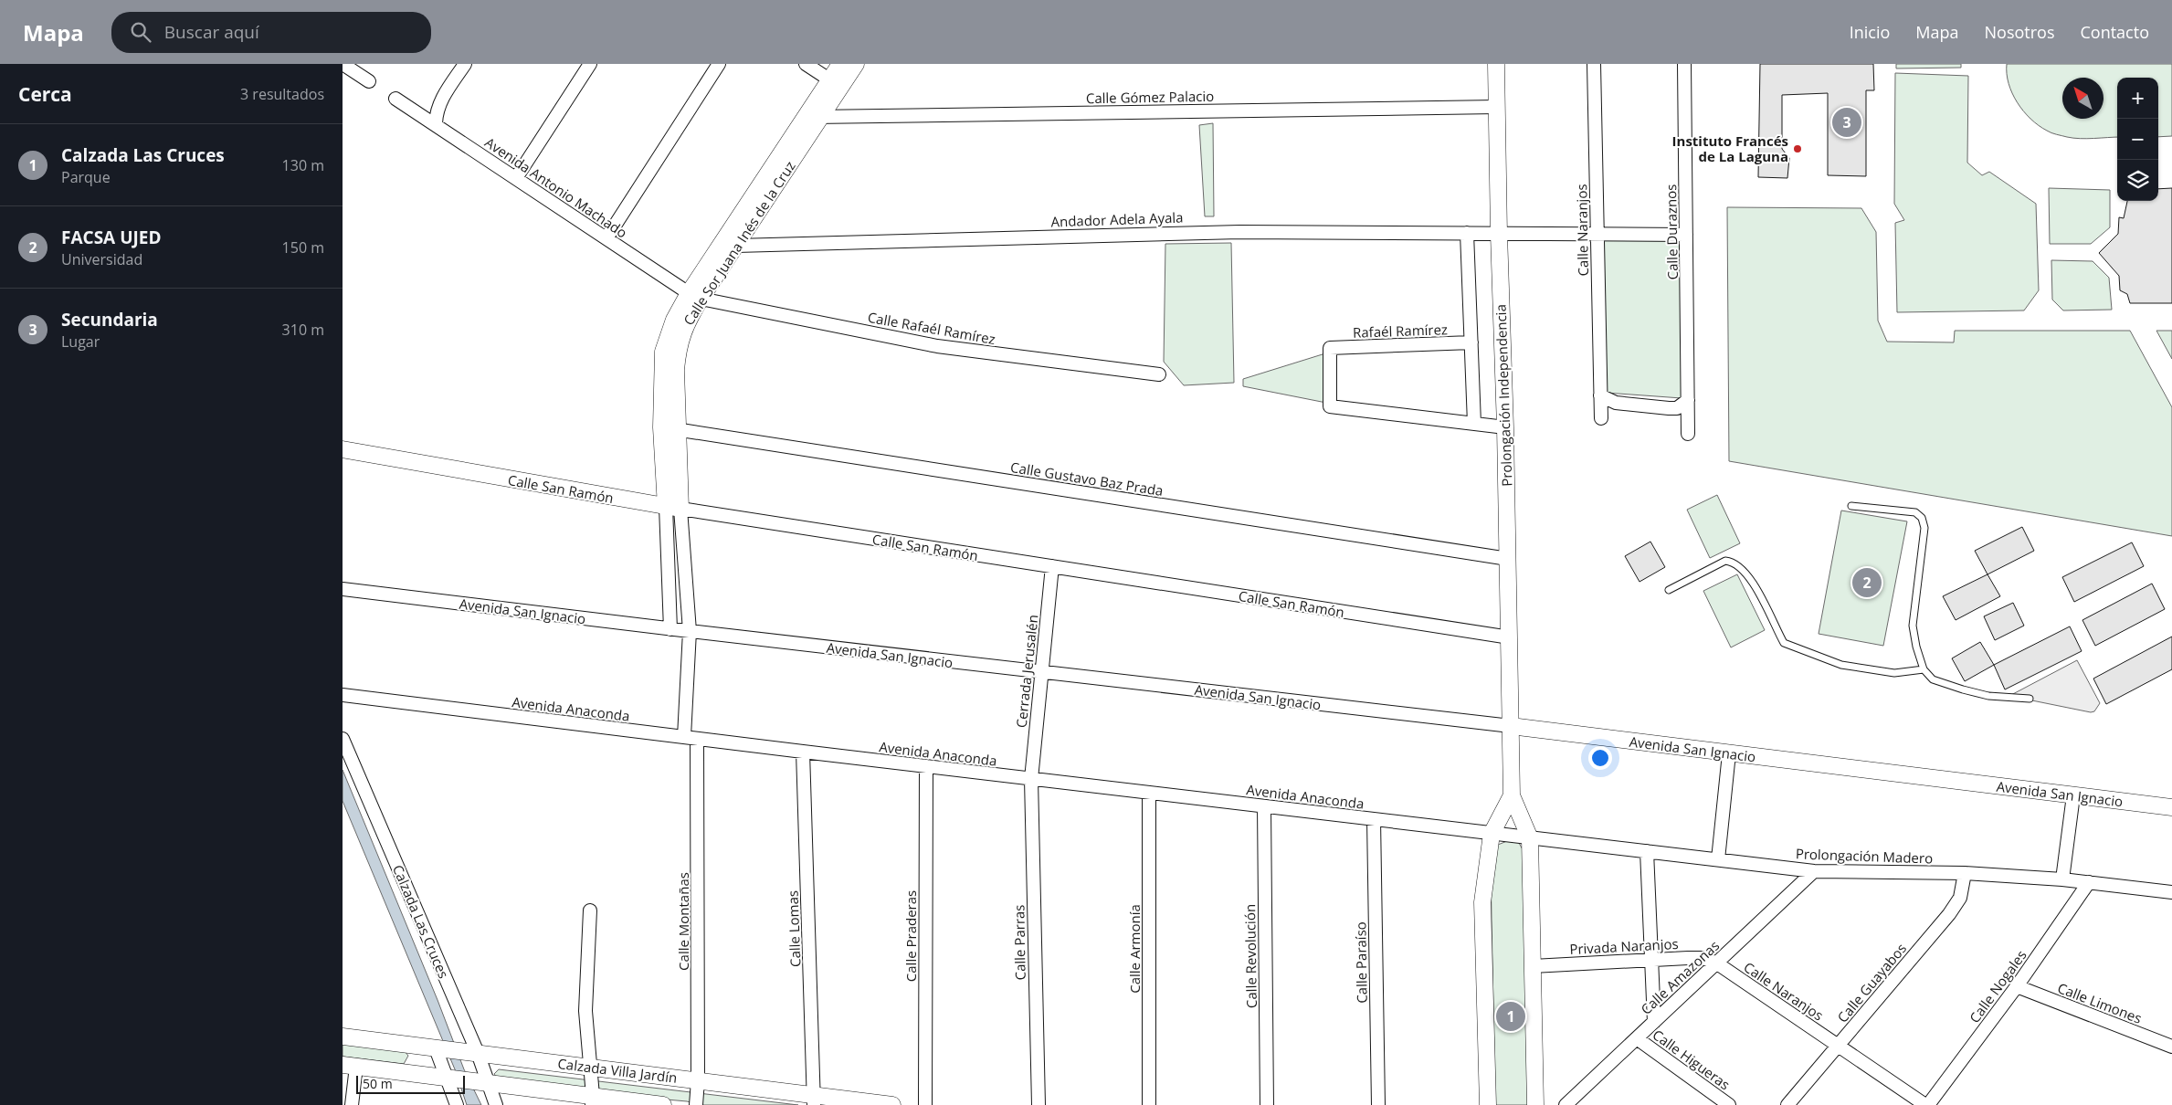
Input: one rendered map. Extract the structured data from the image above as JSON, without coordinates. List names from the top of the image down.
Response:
{
  "streets": {
    "street": [
      "Calle Gómez Palacio",
      "Avenida Antonio Machado",
      "Andador Adela Ayala",
      "Calle Naranjos",
      "Calle Duraznos",
      "Calle Sor Juana Inés de la Cruz",
      "Calle Rafaél Ramírez",
      "Rafaél Ramírez",
      "Prolongación Independencia",
      "Calle Gustavo Baz Prada",
      "Calle San Ramón",
      "Avenida San Ignacio",
      "Cerrada Jerusalén",
      "Avenida Anaconda",
      "Prolongación Madero",
      "Calzada Las Cruces",
      "Calle Montañas",
      "Calle Lomas",
      "Calle Praderas",
      "Calle Parras",
      "Privada Naranjos",
      "Calle Armonía",
      "Calle Revolución",
      "Calle Paraíso",
      "Calle Amazonas",
      "Calle Guayabos",
      "Calle Nogales",
      "Calle Limones",
      "Calle Higueras",
      "Calzada Villa Jardín"
    ]
  },
  "crossings": [
    ["Calle Gómez Palacio", "Calle Sor Juana Inés de la Cruz"],
    ["Calle Gómez Palacio", "Prolongación Independencia"],
    ["Avenida Antonio Machado", "Calle Sor Juana Inés de la Cruz"],
    ["Avenida Antonio Machado", "Calle Rafaél Ramírez"],
    ["Andador Adela Ayala", "Calle Naranjos"],
    ["Andador Adela Ayala", "Calle Duraznos"],
    ["Andador Adela Ayala", "Calle Sor Juana Inés de la Cruz"],
    ["Andador Adela Ayala", "Prolongación Independencia"],
    ["Calle Naranjos", "Privada Naranjos"],
    ["Calle Naranjos", "Calle Amazonas"],
    ["Calle Naranjos", "Calle Guayabos"],
    ["Calle Naranjos", "Calle Nogales"],
    ["Calle Sor Juana Inés de la Cruz", "Calle Rafaél Ramírez"],
    ["Calle Sor Juana Inés de la Cruz", "Calle Gustavo Baz Prada"],
    ["Calle Sor Juana Inés de la Cruz", "Calle San Ramón"],
    ["Calle Sor Juana Inés de la Cruz", "Avenida San Ignacio"],
    ["Calle Sor Juana Inés de la Cruz", "Calle Montañas"],
    ["Prolongación Independencia", "Calle Gustavo Baz Prada"],
    ["Prolongación Independencia", "Calle San Ramón"],
    ["Prolongación Independencia", "Avenida San Ignacio"],
    ["Calle San Ramón", "Cerrada Jerusalén"],
    ["Avenida San Ignacio", "Cerrada Jerusalén"],
    ["Avenida San Ignacio", "Calle Montañas"],
    ["Cerrada Jerusalén", "Avenida Anaconda"],
    ["Cerrada Jerusalén", "Calle Parras"],
    ["Avenida Anaconda", "Prolongación Madero"],
    ["Avenida Anaconda", "Calle Montañas"],
    ["Avenida Anaconda", "Calle Lomas"],
    ["Avenida Anaconda", "Calle Praderas"],
    ["Avenida Anaconda", "Calle Parras"],
    ["Avenida Anaconda", "Calle Armonía"],
    ["Avenida Anaconda", "Calle Revolución"],
    ["Avenida Anaconda", "Calle Paraíso"],
    ["Prolongación Madero", "Calle Amazonas"],
    ["Prolongación Madero", "Calle Guayabos"],
    ["Prolongación Madero", "Calle Nogales"],
    ["Calzada Las Cruces", "Calzada Villa Jardín"],
    ["Calle Montañas", "Calzada Villa Jardín"],
    ["Calle Lomas", "Calzada Villa Jardín"],
    ["Privada Naranjos", "Calle Amazonas"],
    ["Calle Amazonas", "Calle Higueras"],
    ["Calle Nogales", "Calle Limones"]
  ],
  "places": ["Instituto Francés de La Laguna"],
  "scale_bar": "50 m",
  "north": "top left",
  "page": {
    "header": "Mapa",
    "search": "Buscar aquí",
    "nav": [
      "Inicio",
      "Mapa",
      "Nosotros",
      "Contacto"
    ],
    "heading": ["Cerca", "3 resultados"],
    "map_buttons": ["+", "−"],
    "pins": ["3", "2", "1"],
    "list": [
      {
        "mark": "1",
        "name": "Calzada Las Cruces",
        "note": "Parque",
        "value": "130 m"
      },
      {
        "mark": "2",
        "name": "FACSA UJED",
        "note": "Universidad",
        "value": "150 m"
      },
      {
        "mark": "3",
        "name": "Secundaria",
        "note": "Lugar",
        "value": "310 m"
      }
    ],
    "scale": "50 m"
  }
}
